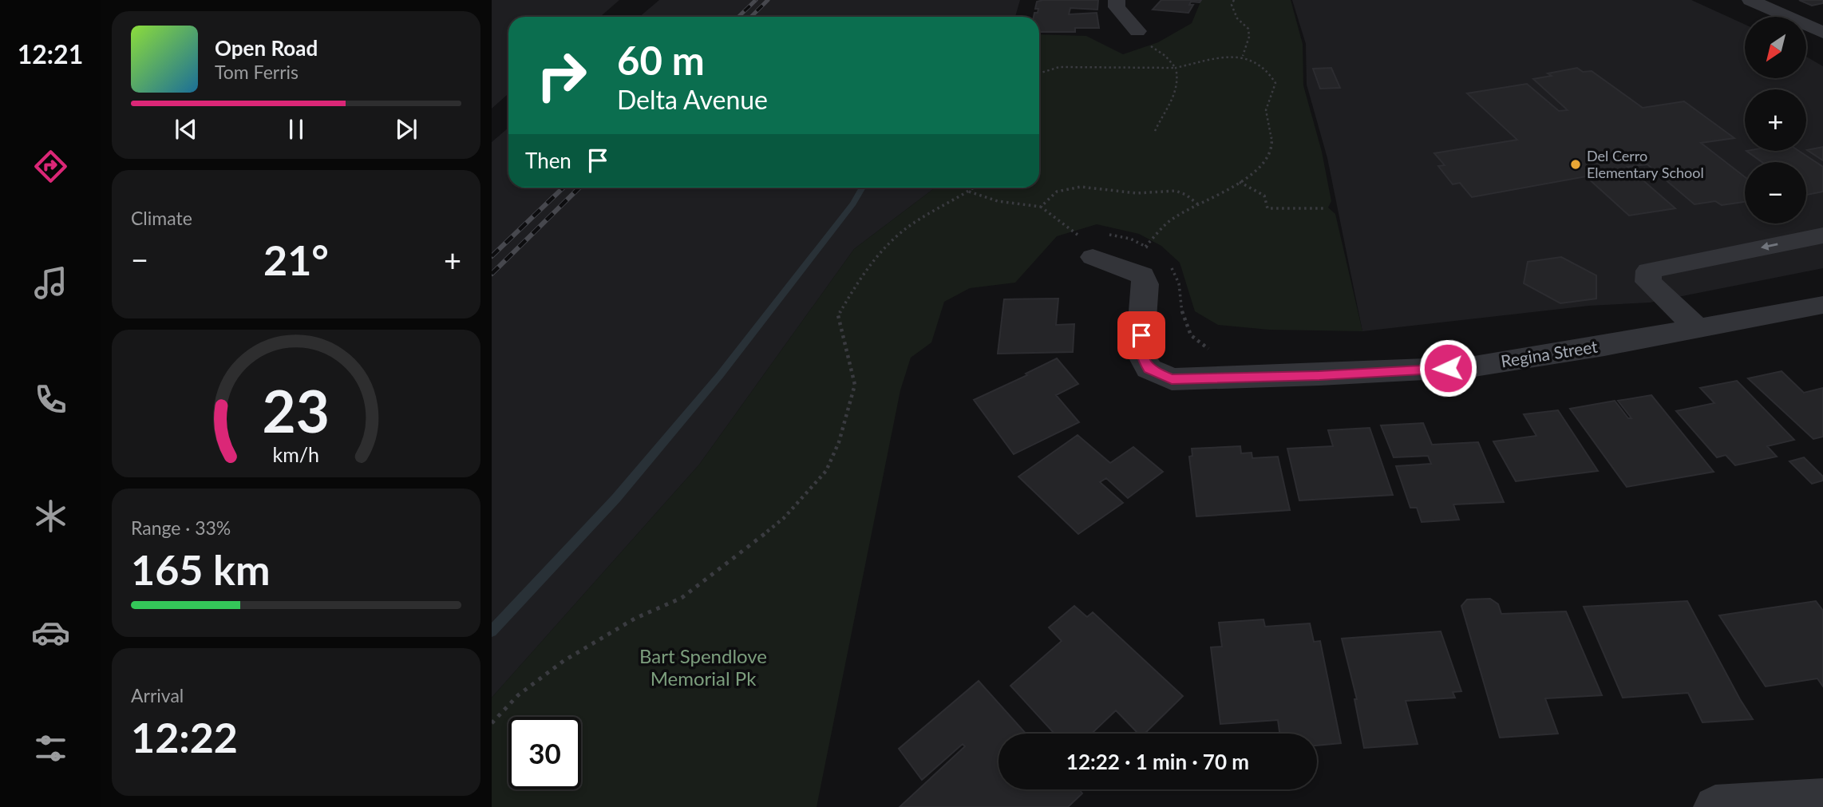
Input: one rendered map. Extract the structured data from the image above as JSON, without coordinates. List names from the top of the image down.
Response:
{
  "streets": {
    "street": ["Regina Street"]
  },
  "parks": ["Bart Spendlove Memorial Pk"],
  "places": ["Del Cerro Elementary School"],
  "north": "bottom left",
  "page": {
    "tabs": "12:21",
    "map_buttons": ["+", "−"],
    "turn": ["60 m", "Delta Avenue"],
    "song": ["Open Road", "Tom Ferris"],
    "then": "Then",
    "tile": [
      "Climate",
      ["Range · 33%", "165 km"],
      ["Arrival", "12:22"]
    ],
    "heat": ["−", "21°", "+"],
    "limit": "30",
    "trip": "12:22 · 1 min · 70 m",
    "gauge": ["23", "km/h"]
  }
}
